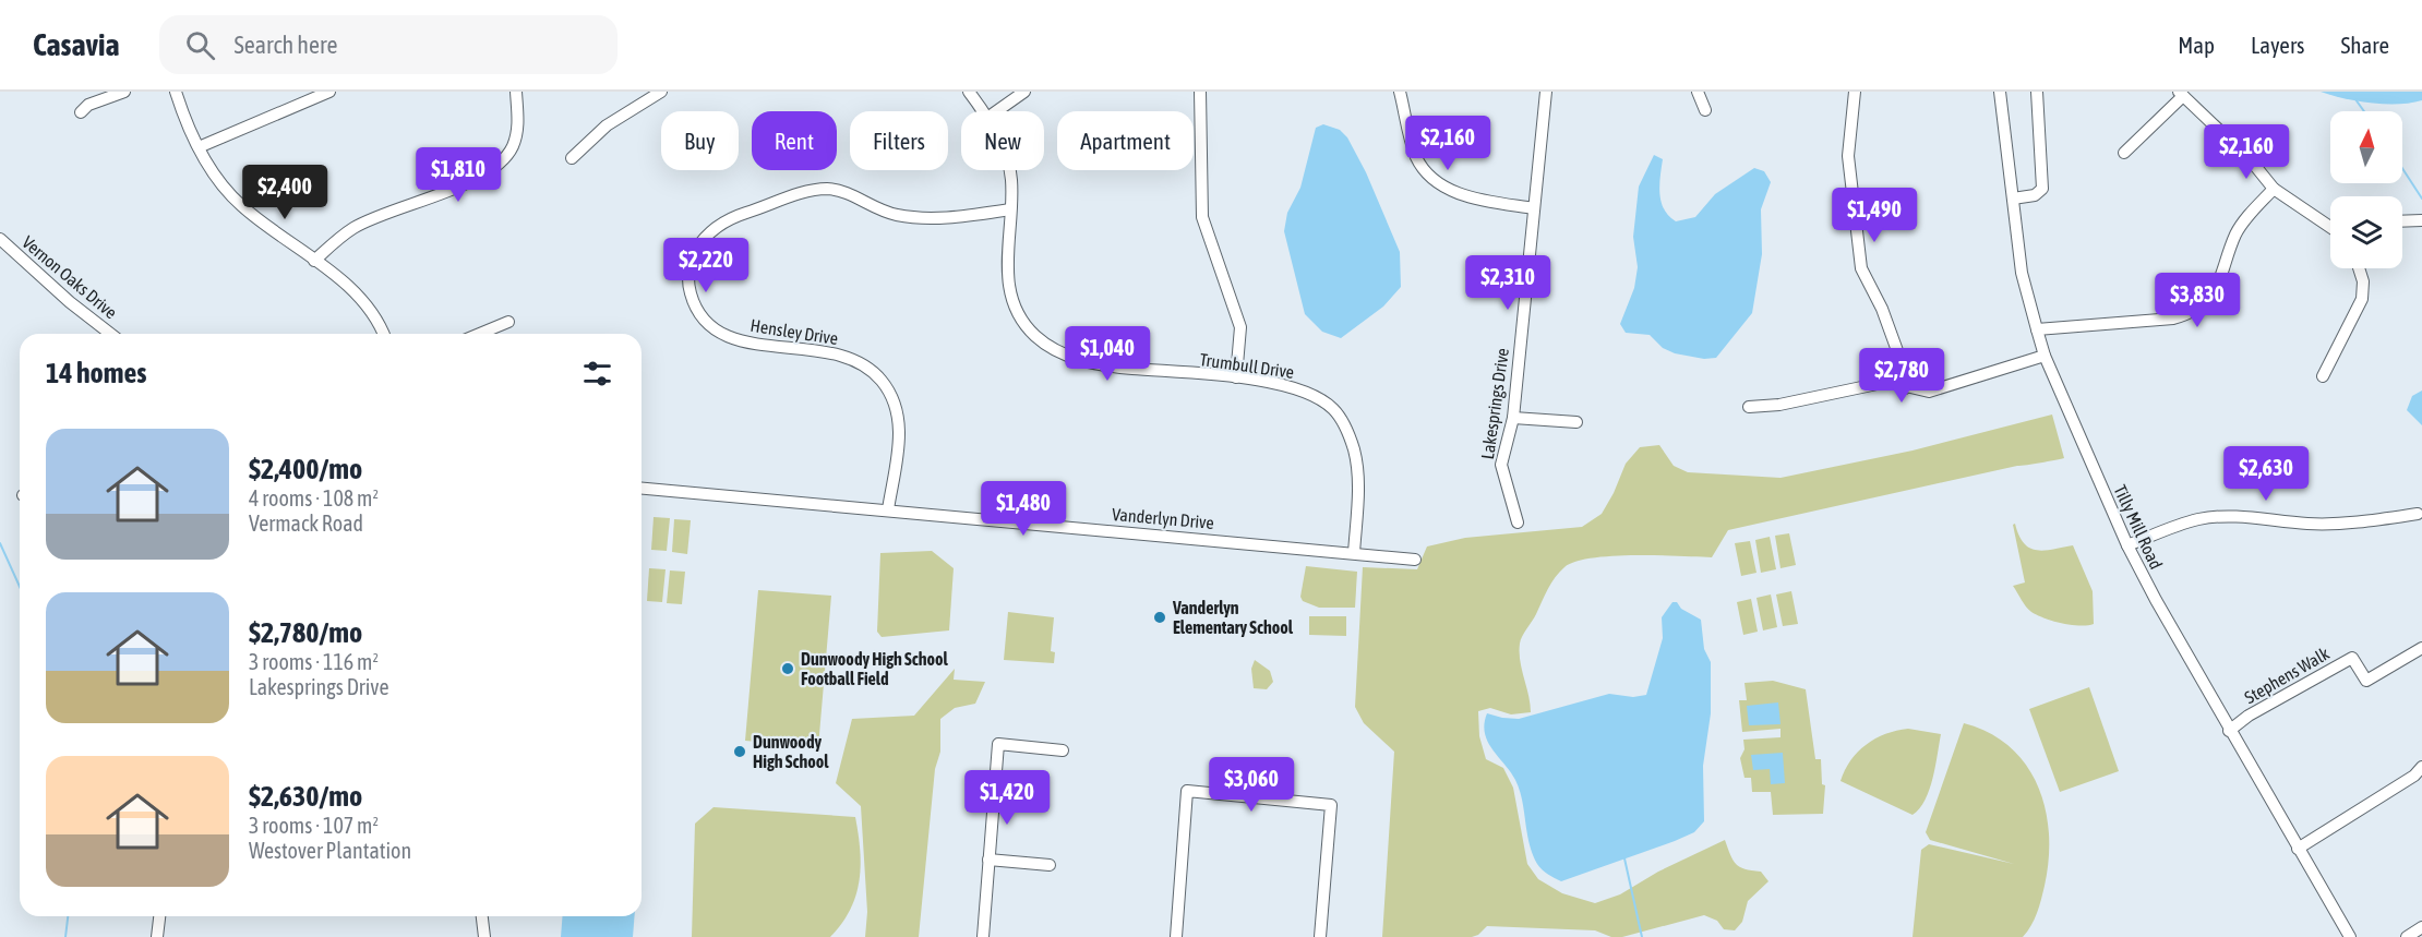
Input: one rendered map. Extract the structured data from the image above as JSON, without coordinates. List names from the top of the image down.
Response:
{
  "streets": {
    "street": [
      "Vernon Oaks Drive",
      "Hensley Drive",
      "Trumbull Drive",
      "Lakesprings Drive",
      "Vanderlyn Drive",
      "Tilly Mill Road",
      "Stephens Walk"
    ]
  },
  "crossings": [
    ["Hensley Drive", "Trumbull Drive"],
    ["Hensley Drive", "Vanderlyn Drive"],
    ["Trumbull Drive", "Vanderlyn Drive"],
    ["Tilly Mill Road", "Stephens Walk"]
  ],
  "places": ["Vanderlyn Elementary School", "Dunwoody High School Football Field", "Dunwoody High School"],
  "north": "top",
  "page": {
    "header": "Casavia",
    "search": "Search here",
    "nav": ["Map", "Layers", "Share"],
    "chip": [
      "Buy",
      "Rent",
      "Filters",
      "New",
      "Apartment"
    ],
    "price": [
      "$2,160",
      "$2,160",
      "$1,810",
      "$2,400",
      "$1,490",
      "$2,220",
      "$2,310",
      "$3,830",
      "$1,040",
      "$2,780",
      "$2,630",
      "$1,480",
      "$3,060",
      "$1,420"
    ],
    "heading": "14 homes",
    "list": [
      {
        "name": "$2,400/mo",
        "note": "4 rooms · 108 m² · Vermack Road"
      },
      {
        "name": "$2,780/mo",
        "note": "3 rooms · 116 m² · Lakesprings Drive"
      },
      {
        "name": "$2,630/mo",
        "note": "3 rooms · 107 m² · Westover Plantation"
      }
    ]
  }
}
